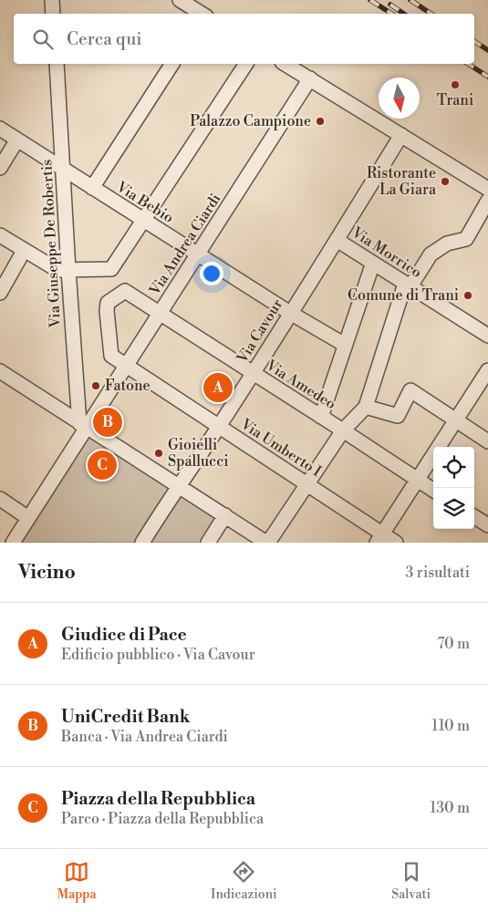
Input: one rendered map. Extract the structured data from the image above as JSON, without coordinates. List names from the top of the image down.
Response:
{
  "streets": {
    "street": [
      "Via Bebio",
      "Via Giuseppe De Robertis",
      "Via Andrea Ciardi",
      "Via Morrico",
      "Via Cavour",
      "Via Amedeo",
      "Via Umberto I"
    ]
  },
  "crossings": [
    ["Via Bebio", "Via Giuseppe De Robertis"],
    ["Via Bebio", "Via Andrea Ciardi"],
    ["Via Bebio", "Via Cavour"],
    ["Via Giuseppe De Robertis", "Via Andrea Ciardi"],
    ["Via Andrea Ciardi", "Via Amedeo"],
    ["Via Andrea Ciardi", "Via Umberto I"],
    ["Via Morrico", "Via Cavour"],
    ["Via Cavour", "Via Amedeo"],
    ["Via Cavour", "Via Umberto I"],
    ["Via Amedeo", "Via Umberto I"]
  ],
  "places": [
    "Trani",
    "Palazzo Campione",
    "Ristorante La Giara",
    "Comune di Trani",
    "Fatone",
    "Gioielli Spallucci"
  ],
  "north": "bottom",
  "page": {
    "search": "Cerca qui",
    "pins": ["A", "B", "C"],
    "heading": ["Vicino", "3 risultati"],
    "list": [
      {
        "mark": "A",
        "name": "Giudice di Pace",
        "note": "Edificio pubblico · Via Cavour",
        "value": "70 m"
      },
      {
        "mark": "B",
        "name": "UniCredit Bank",
        "note": "Banca · Via Andrea Ciardi",
        "value": "110 m"
      },
      {
        "mark": "C",
        "name": "Piazza della Repubblica",
        "note": "Parco · Piazza della Repubblica",
        "value": "130 m"
      }
    ],
    "nav": ["Mappa", "Indicazioni", "Salvati"]
  }
}
